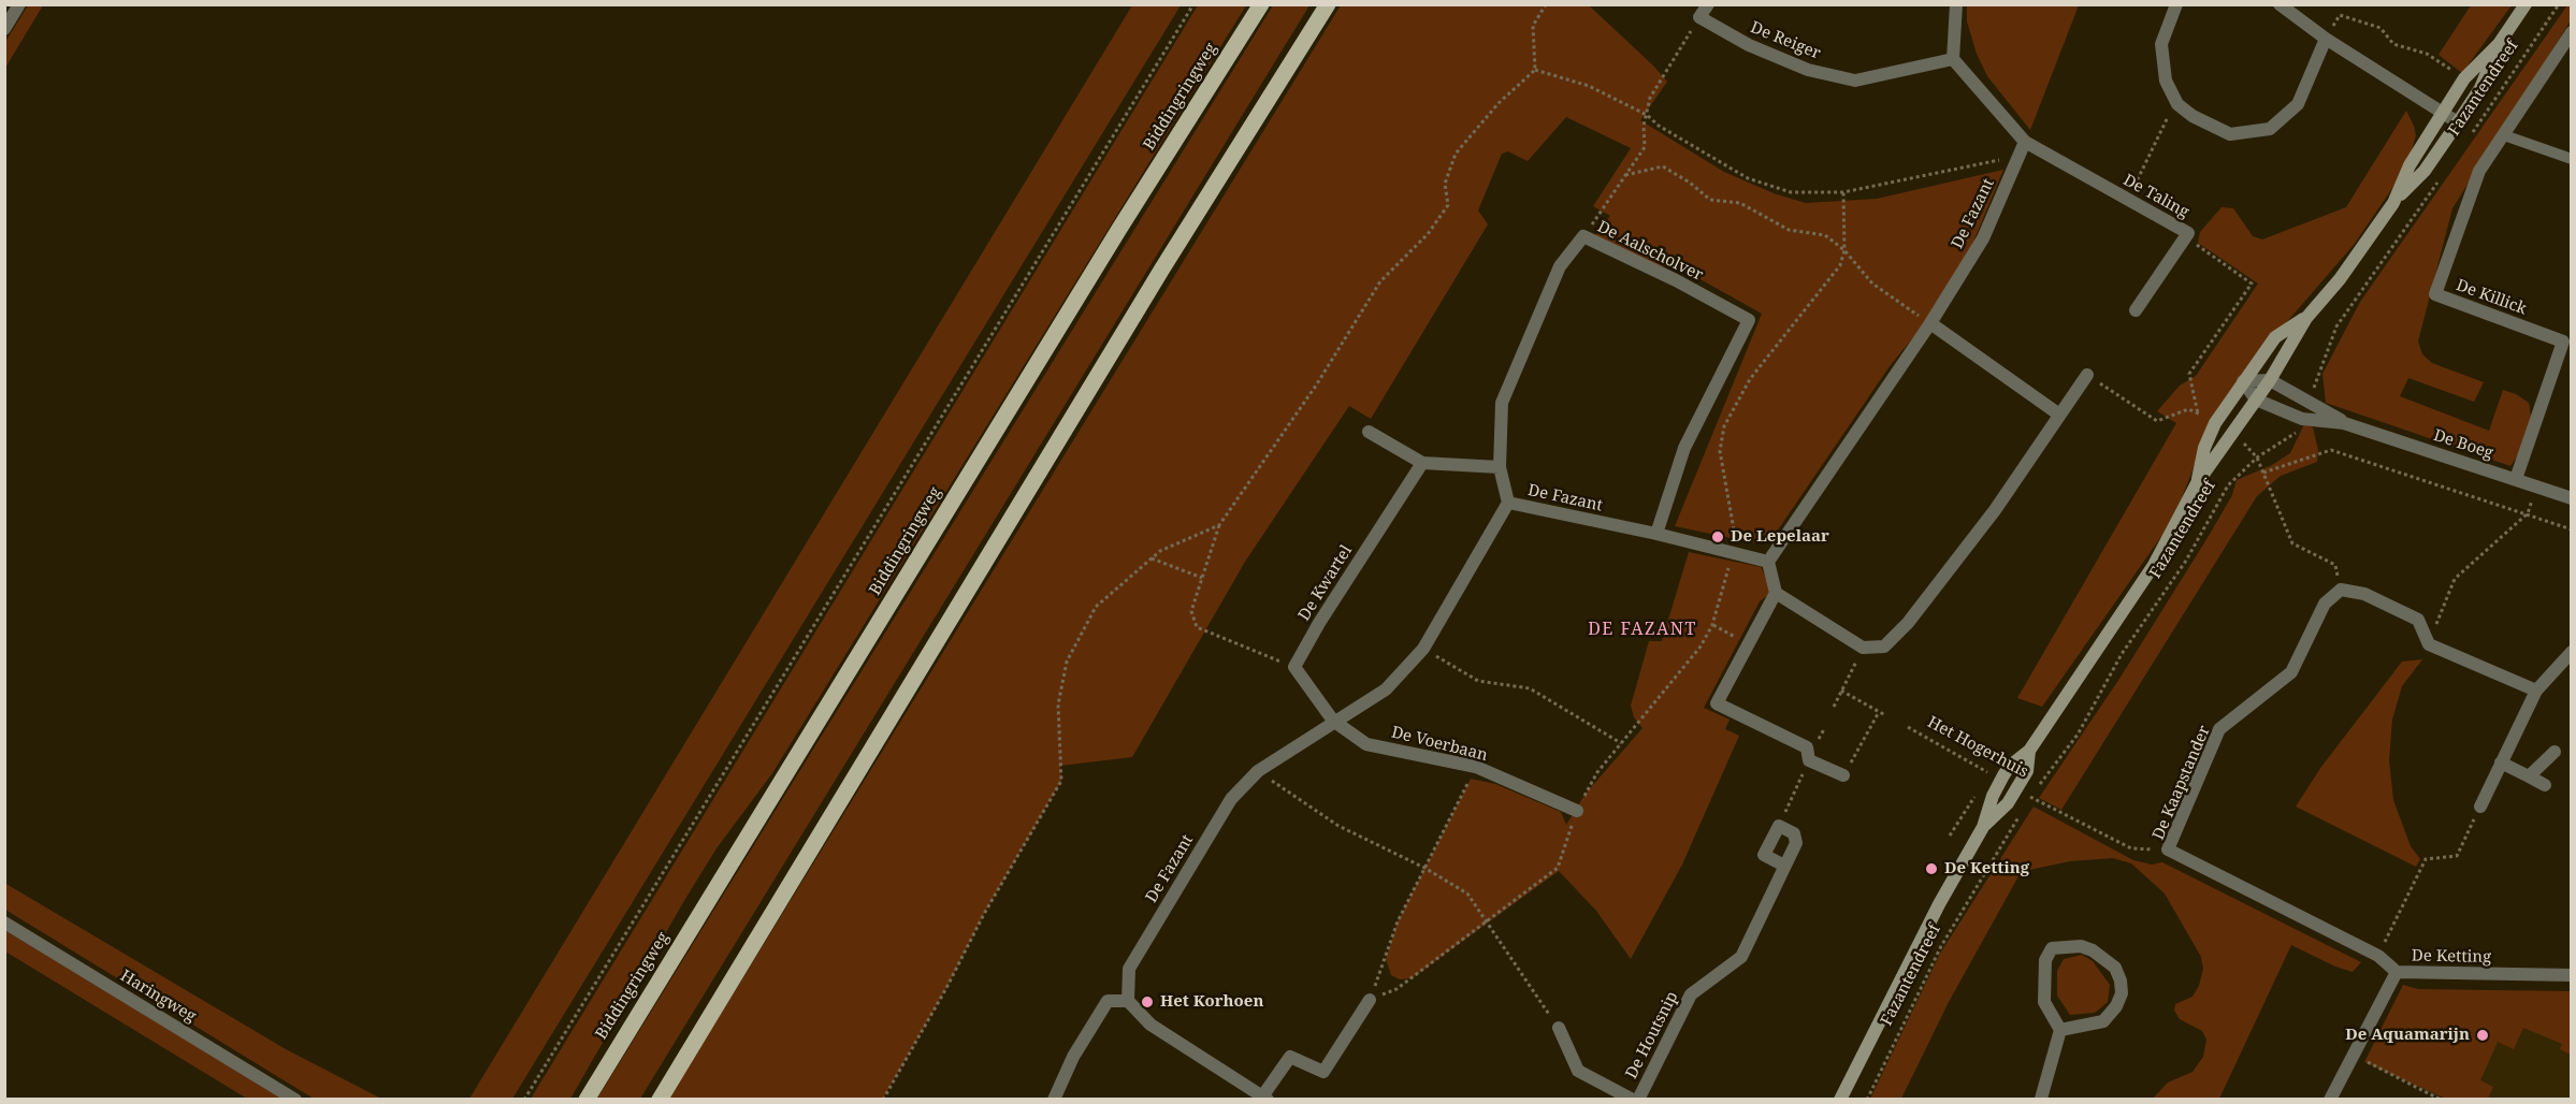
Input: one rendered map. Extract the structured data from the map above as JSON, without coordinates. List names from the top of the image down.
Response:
{
  "streets": {
    "main road": ["Biddingringweg"],
    "street": [
      "De Reiger",
      "Fazantendreef",
      "De Taling",
      "De Fazant",
      "De Aalscholver",
      "De Killick",
      "De Boeg",
      "De Kwartel",
      "De Voerbaan",
      "De Kaapstander",
      "De Ketting",
      "Haringweg",
      "De Houtsnip"
    ],
    "path": ["Het Hogerhuis"]
  },
  "crossings": [
    ["Fazantendreef", "De Boeg"],
    ["Fazantendreef", "Het Hogerhuis"],
    ["De Taling", "De Fazant"],
    ["De Fazant", "De Aalscholver"],
    ["De Fazant", "De Voerbaan"],
    ["De Killick", "De Boeg"],
    ["De Kaapstander", "De Ketting"]
  ],
  "districts": ["DE FAZANT"],
  "places": [
    "De Lepelaar",
    "De Ketting",
    "Het Korhoen",
    "De Aquamarijn"
  ]
}
